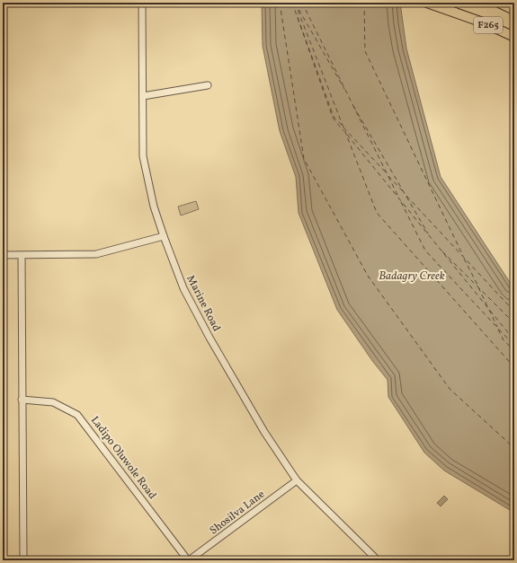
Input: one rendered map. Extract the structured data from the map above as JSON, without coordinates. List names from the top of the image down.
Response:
{
  "streets": {
    "highway": ["F265"],
    "street": ["Marine Road", "Ladipo Oluwole Road", "Shosilva Lane"]
  },
  "crossings": [
    ["Marine Road", "Shosilva Lane"],
    ["Ladipo Oluwole Road", "Shosilva Lane"]
  ],
  "water": ["Badagry Creek"]
}
